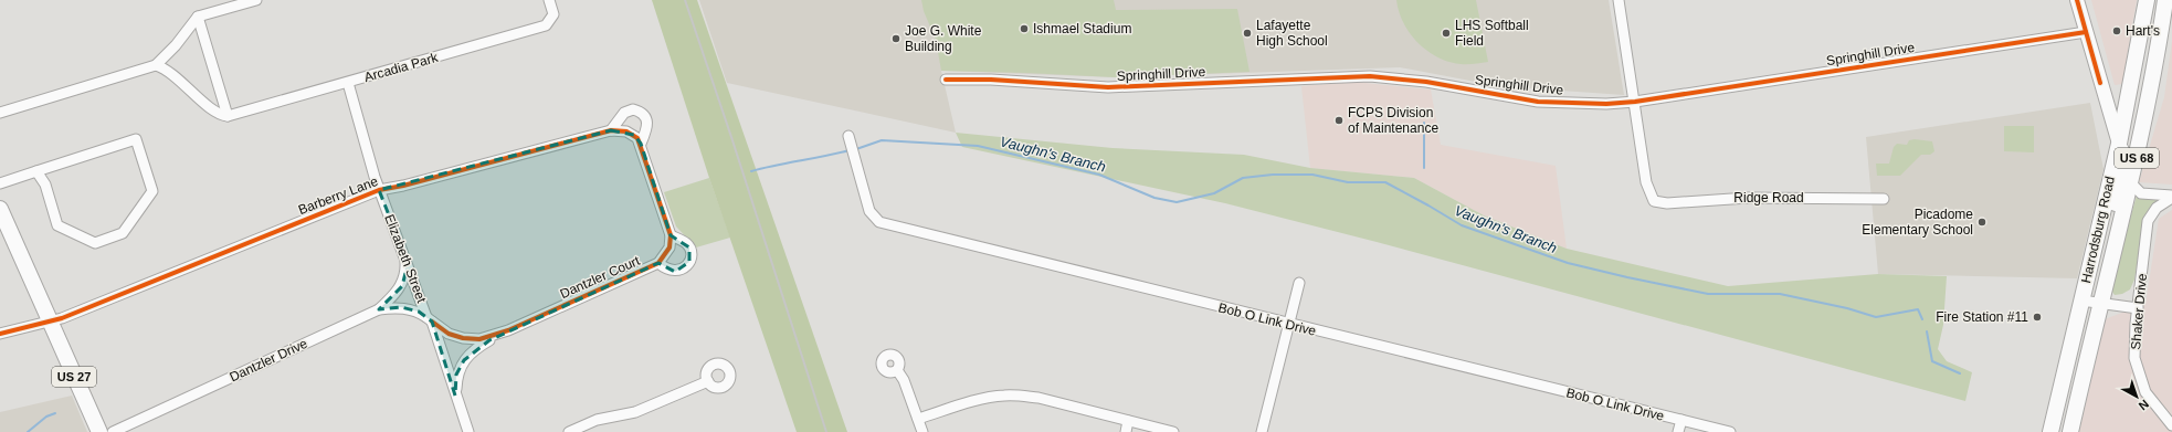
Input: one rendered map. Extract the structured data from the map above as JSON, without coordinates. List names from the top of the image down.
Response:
{
  "streets": {
    "main road": ["US 68", "Harrodsburg Road", "US 27"],
    "street": [
      "Springhill Drive",
      "Arcadia Park",
      "Barberry Lane",
      "Ridge Road",
      "Elizabeth Street",
      "Dantzler Court",
      "Shaker Drive",
      "Bob O Link Drive",
      "Dantzler Drive"
    ]
  },
  "crossings": [
    ["Springhill Drive", "Ridge Road"],
    ["Arcadia Park", "Elizabeth Street"],
    ["Barberry Lane", "Elizabeth Street"],
    ["Barberry Lane", "US 27"],
    ["Elizabeth Street", "Dantzler Court"],
    ["Elizabeth Street", "Dantzler Drive"],
    ["Dantzler Court", "Dantzler Drive"]
  ],
  "water": ["Vaughn's Branch"],
  "places": [
    "Ishmael Stadium",
    "Hart's",
    "Lafayette High School",
    "LHS Softball Field",
    "Joe G. White Building",
    "FCPS Division of Maintenance",
    "Picadome Elementary School",
    "Fire Station #11"
  ],
  "north": "bottom right"
}
